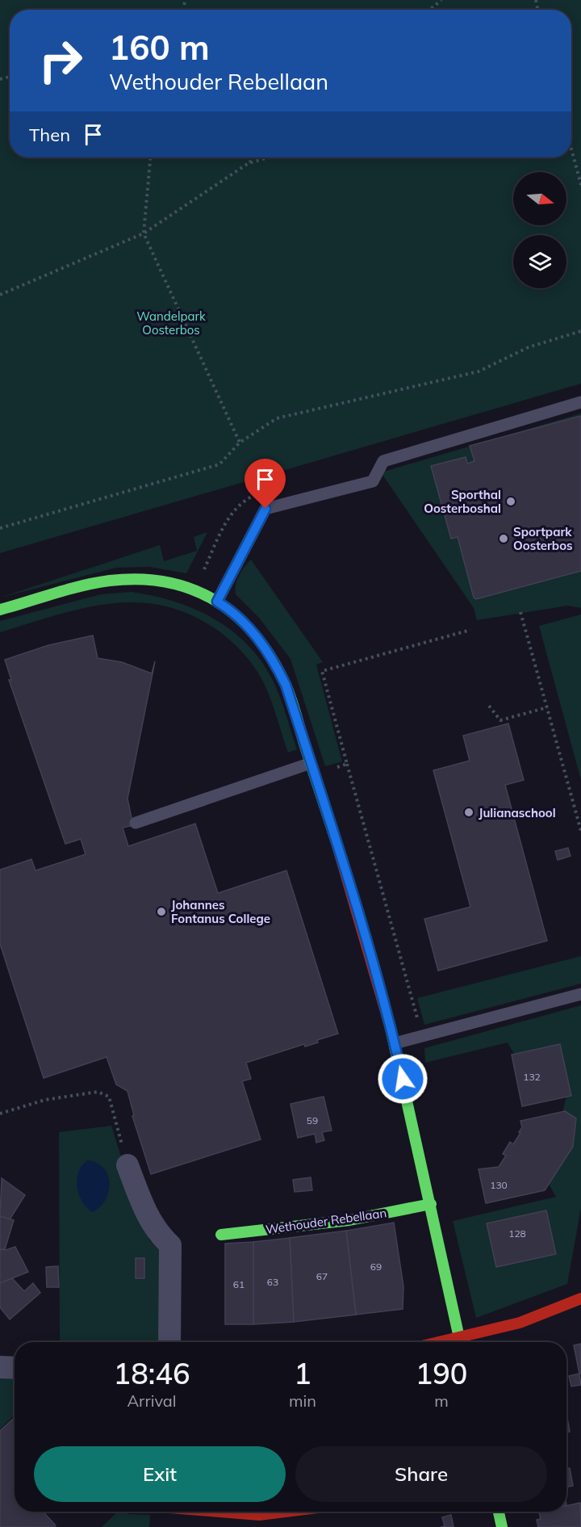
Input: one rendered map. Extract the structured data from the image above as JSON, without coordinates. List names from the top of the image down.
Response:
{
  "streets": {
    "street": ["Wethouder Rebellaan"]
  },
  "parks": ["Wandelpark Oosterbos"],
  "places": [
    "Sporthal Oosterboshal",
    "Sportpark Oosterbos",
    "Julianaschool",
    "Johannes Fontanus College"
  ],
  "house_numbers": [
    "132",
    "59",
    "130",
    "128",
    "69",
    "67",
    "63",
    "61"
  ],
  "north": "right",
  "page": {
    "turn": ["160 m", "Wethouder Rebellaan"],
    "then": "Then",
    "eta": [
      "18:46",
      "Arrival",
      "1",
      "min",
      "190",
      "m"
    ],
    "buttons": ["Exit", "Share"]
  }
}
